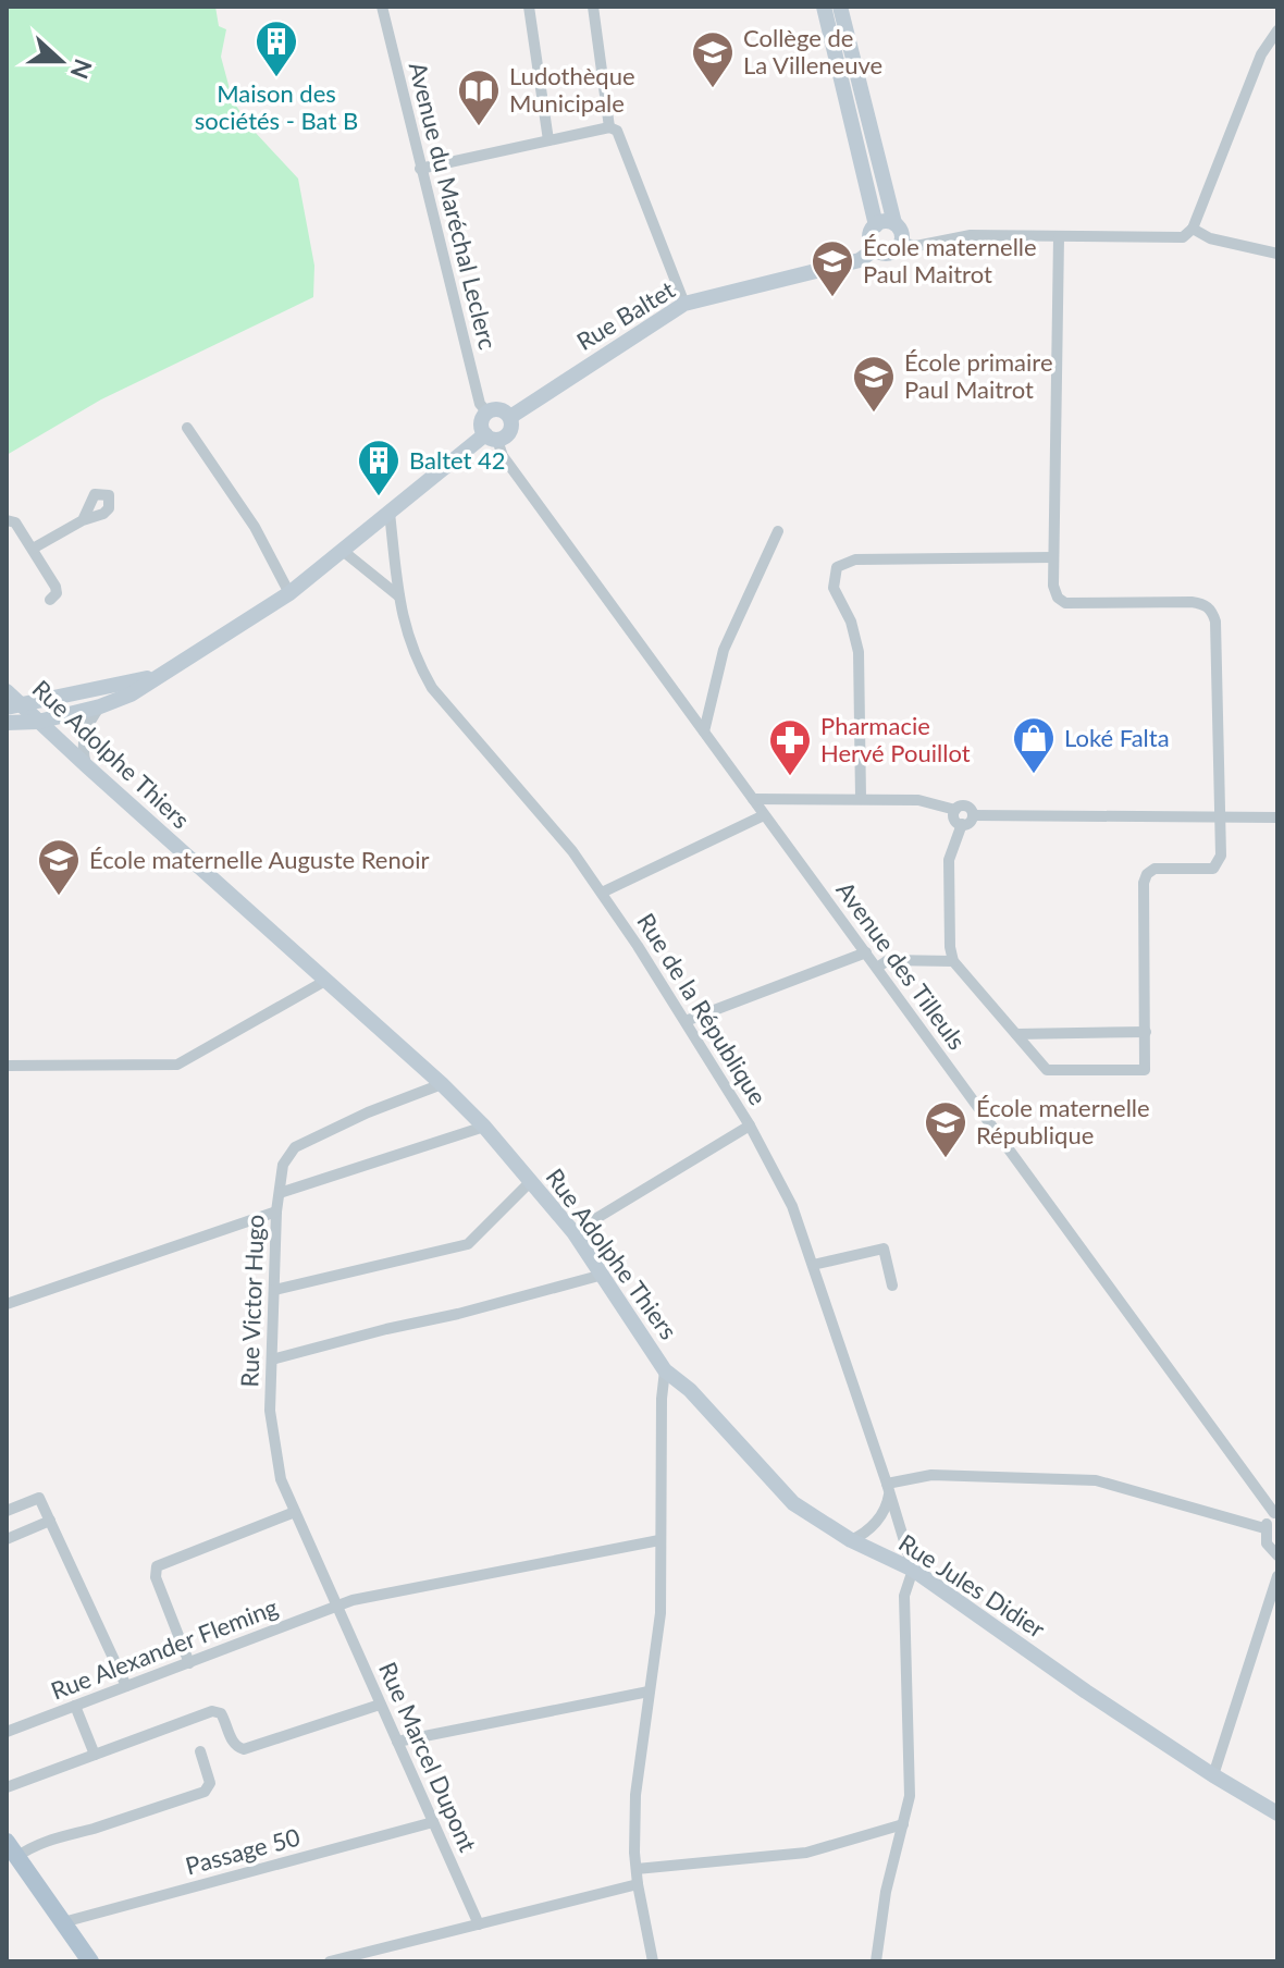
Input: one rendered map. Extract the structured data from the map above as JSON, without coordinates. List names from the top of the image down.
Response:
{
  "streets": {
    "street": [
      "Avenue du Maréchal Leclerc",
      "Rue Baltet",
      "Rue Adolphe Thiers",
      "Avenue des Tilleuls",
      "Rue de la République",
      "Rue Victor Hugo",
      "Rue Jules Didier",
      "Rue Alexander Fleming",
      "Rue Marcel Dupont",
      "Passage 50"
    ]
  },
  "crossings": [
    ["Avenue du Maréchal Leclerc", "Rue Baltet"],
    ["Avenue du Maréchal Leclerc", "Avenue des Tilleuls"],
    ["Rue Baltet", "Avenue des Tilleuls"],
    ["Rue Adolphe Thiers", "Rue Victor Hugo"],
    ["Rue Adolphe Thiers", "Rue Jules Didier"],
    ["Rue Adolphe Thiers", "Rue Alexander Fleming"],
    ["Rue de la République", "Rue Jules Didier"],
    ["Rue Victor Hugo", "Rue Alexander Fleming"],
    ["Rue Victor Hugo", "Rue Marcel Dupont"],
    ["Rue Alexander Fleming", "Rue Marcel Dupont"],
    ["Rue Marcel Dupont", "Passage 50"]
  ],
  "places": {
    "building": ["Maison des sociétés - Bat B", "Baltet 42"],
    "school or university": [
      "Collège de La Villeneuve",
      "École maternelle Paul Maitrot",
      "École primaire Paul Maitrot",
      "École maternelle Auguste Renoir",
      "École maternelle République"
    ],
    "library": ["Ludothèque Municipale"],
    "shop": ["Loké Falta"],
    "pharmacy": ["Pharmacie Hervé Pouillot"]
  },
  "north": "right"
}
